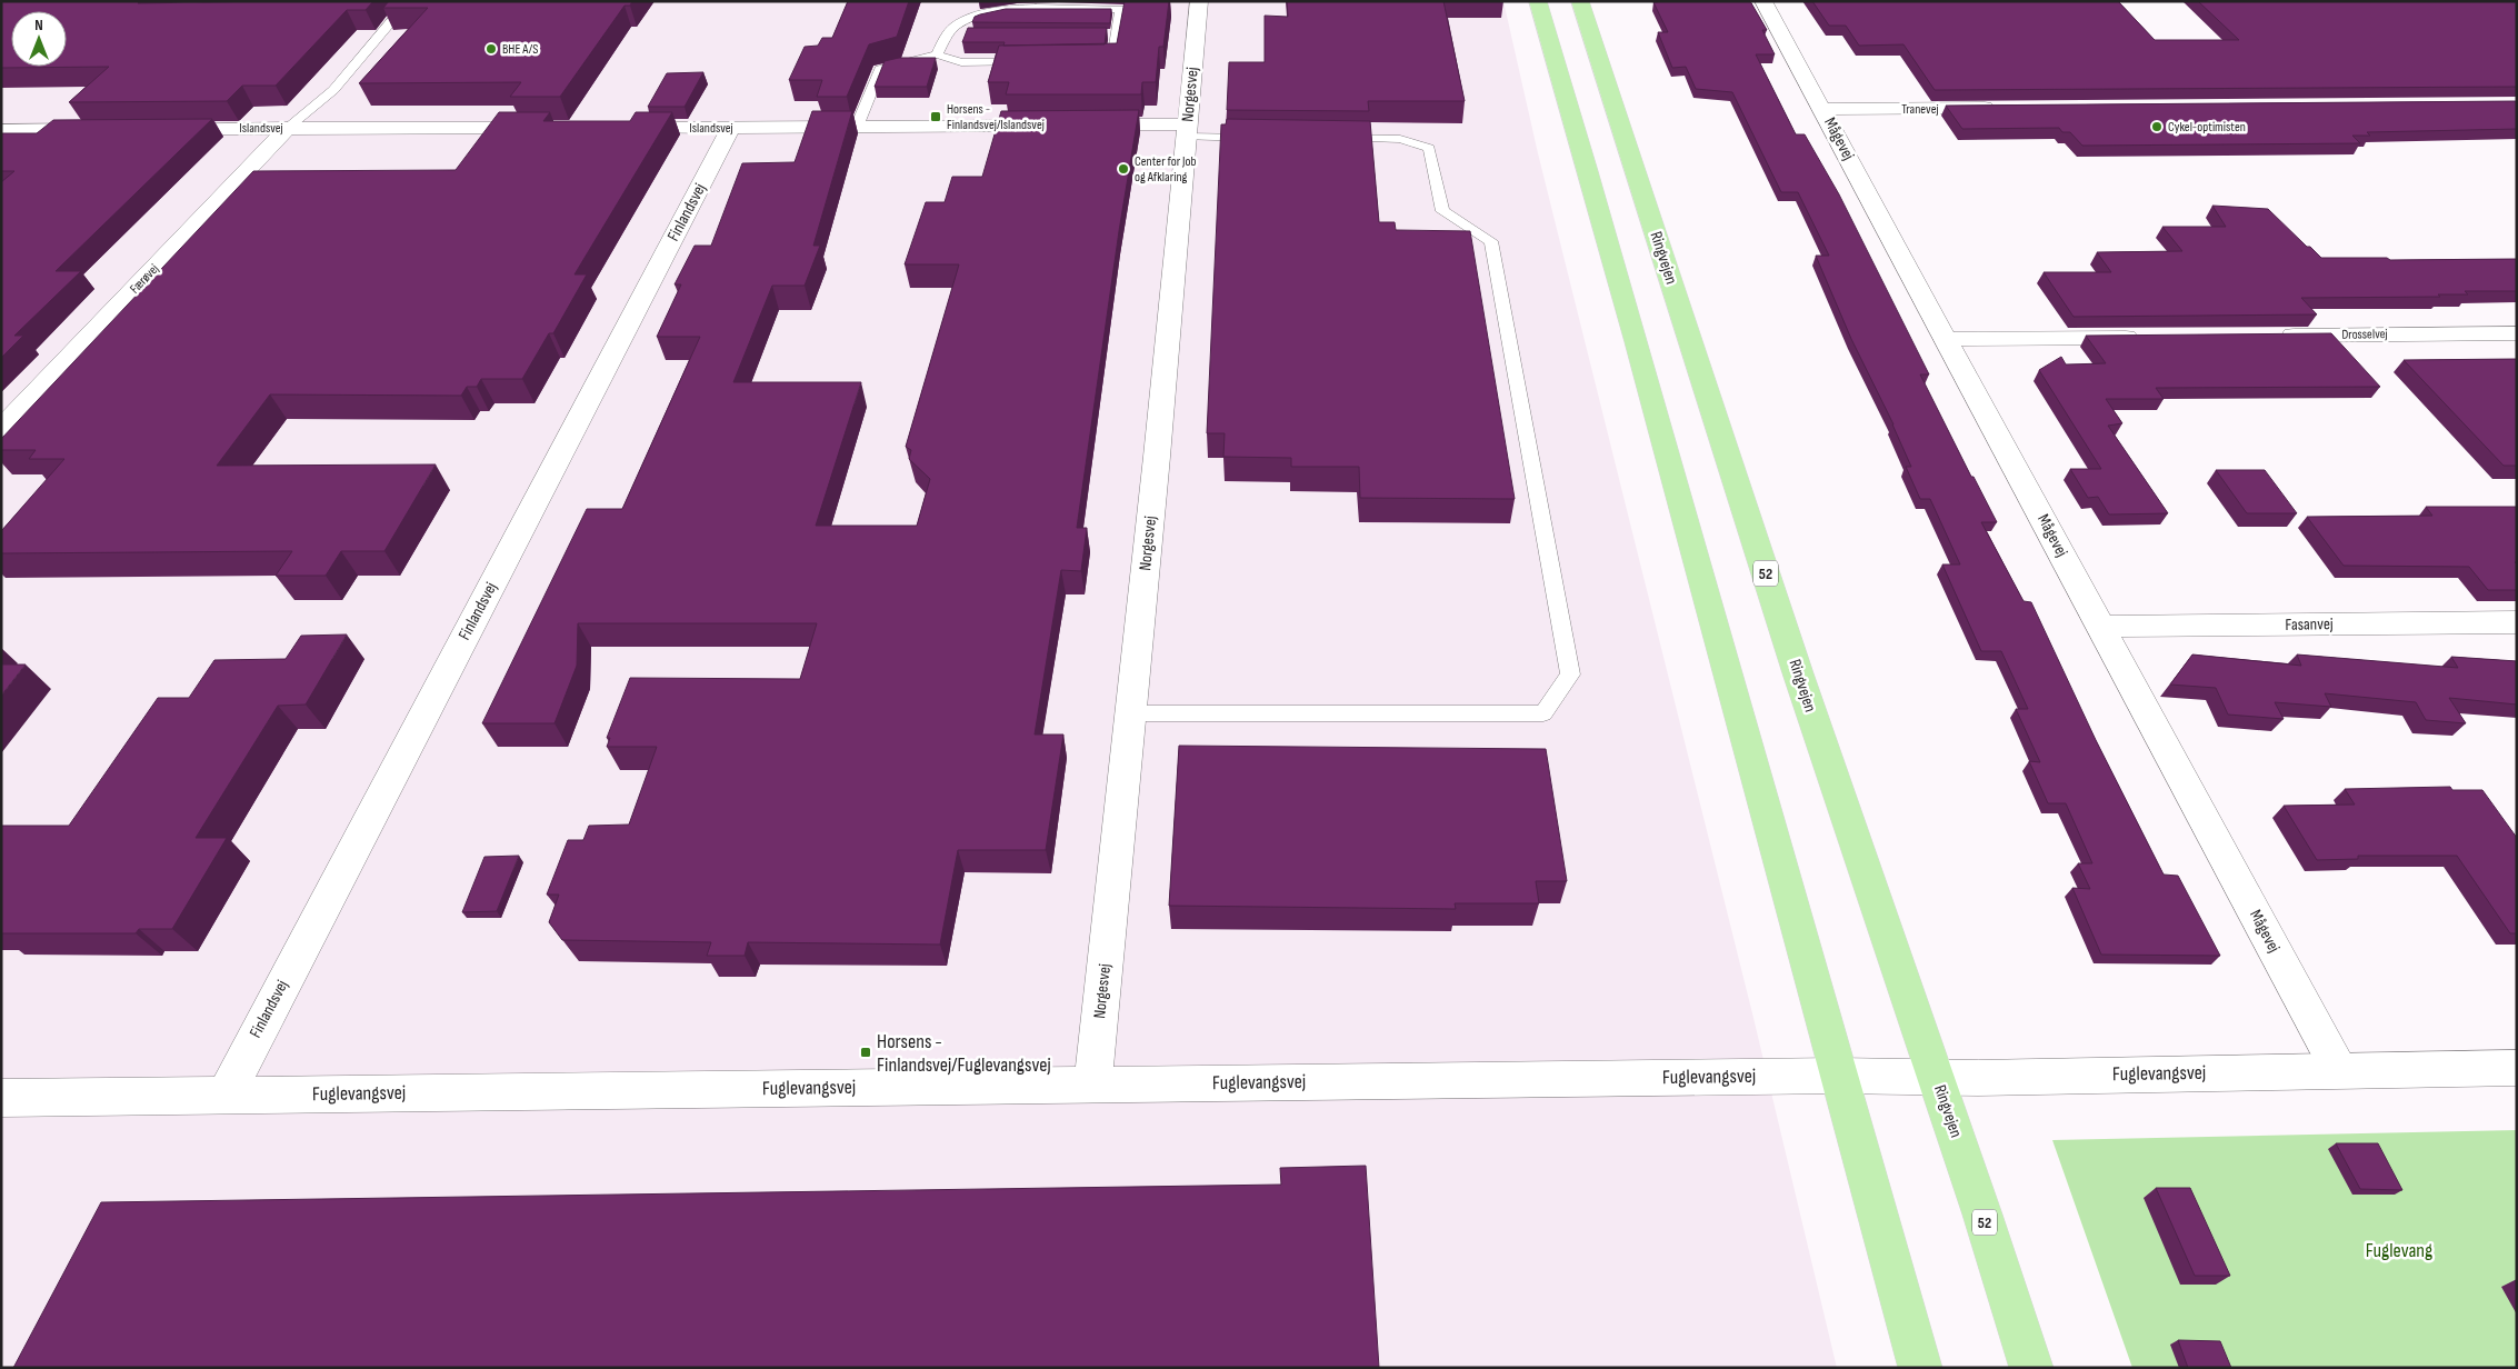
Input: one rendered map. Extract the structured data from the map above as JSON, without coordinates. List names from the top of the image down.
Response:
{
  "streets": {
    "main road": ["Ringvejen", "52"],
    "street": [
      "Norgesvej",
      "Tranevej",
      "Islandsvej",
      "Mågevej",
      "Finlandsvej",
      "Færøvej",
      "Drosselvej",
      "Fasanvej",
      "Fuglevangsvej"
    ]
  },
  "crossings": [
    ["Norgesvej", "Fuglevangsvej"],
    ["Tranevej", "Mågevej"],
    ["Islandsvej", "Finlandsvej"],
    ["Islandsvej", "Færøvej"],
    ["Mågevej", "Fasanvej"],
    ["Mågevej", "Fuglevangsvej"],
    ["Finlandsvej", "Fuglevangsvej"],
    ["Ringvejen", "Fuglevangsvej"]
  ],
  "parks": ["Fuglevang"],
  "places": {
    "other": ["BHE A/S", "Cykel-optimisten", "Center for Job og Afklaring"],
    "transit": ["Horsens - Finlandsvej/Islandsvej", "Horsens - Finlandsvej/Fuglevangsvej"]
  },
  "north": "top"
}
